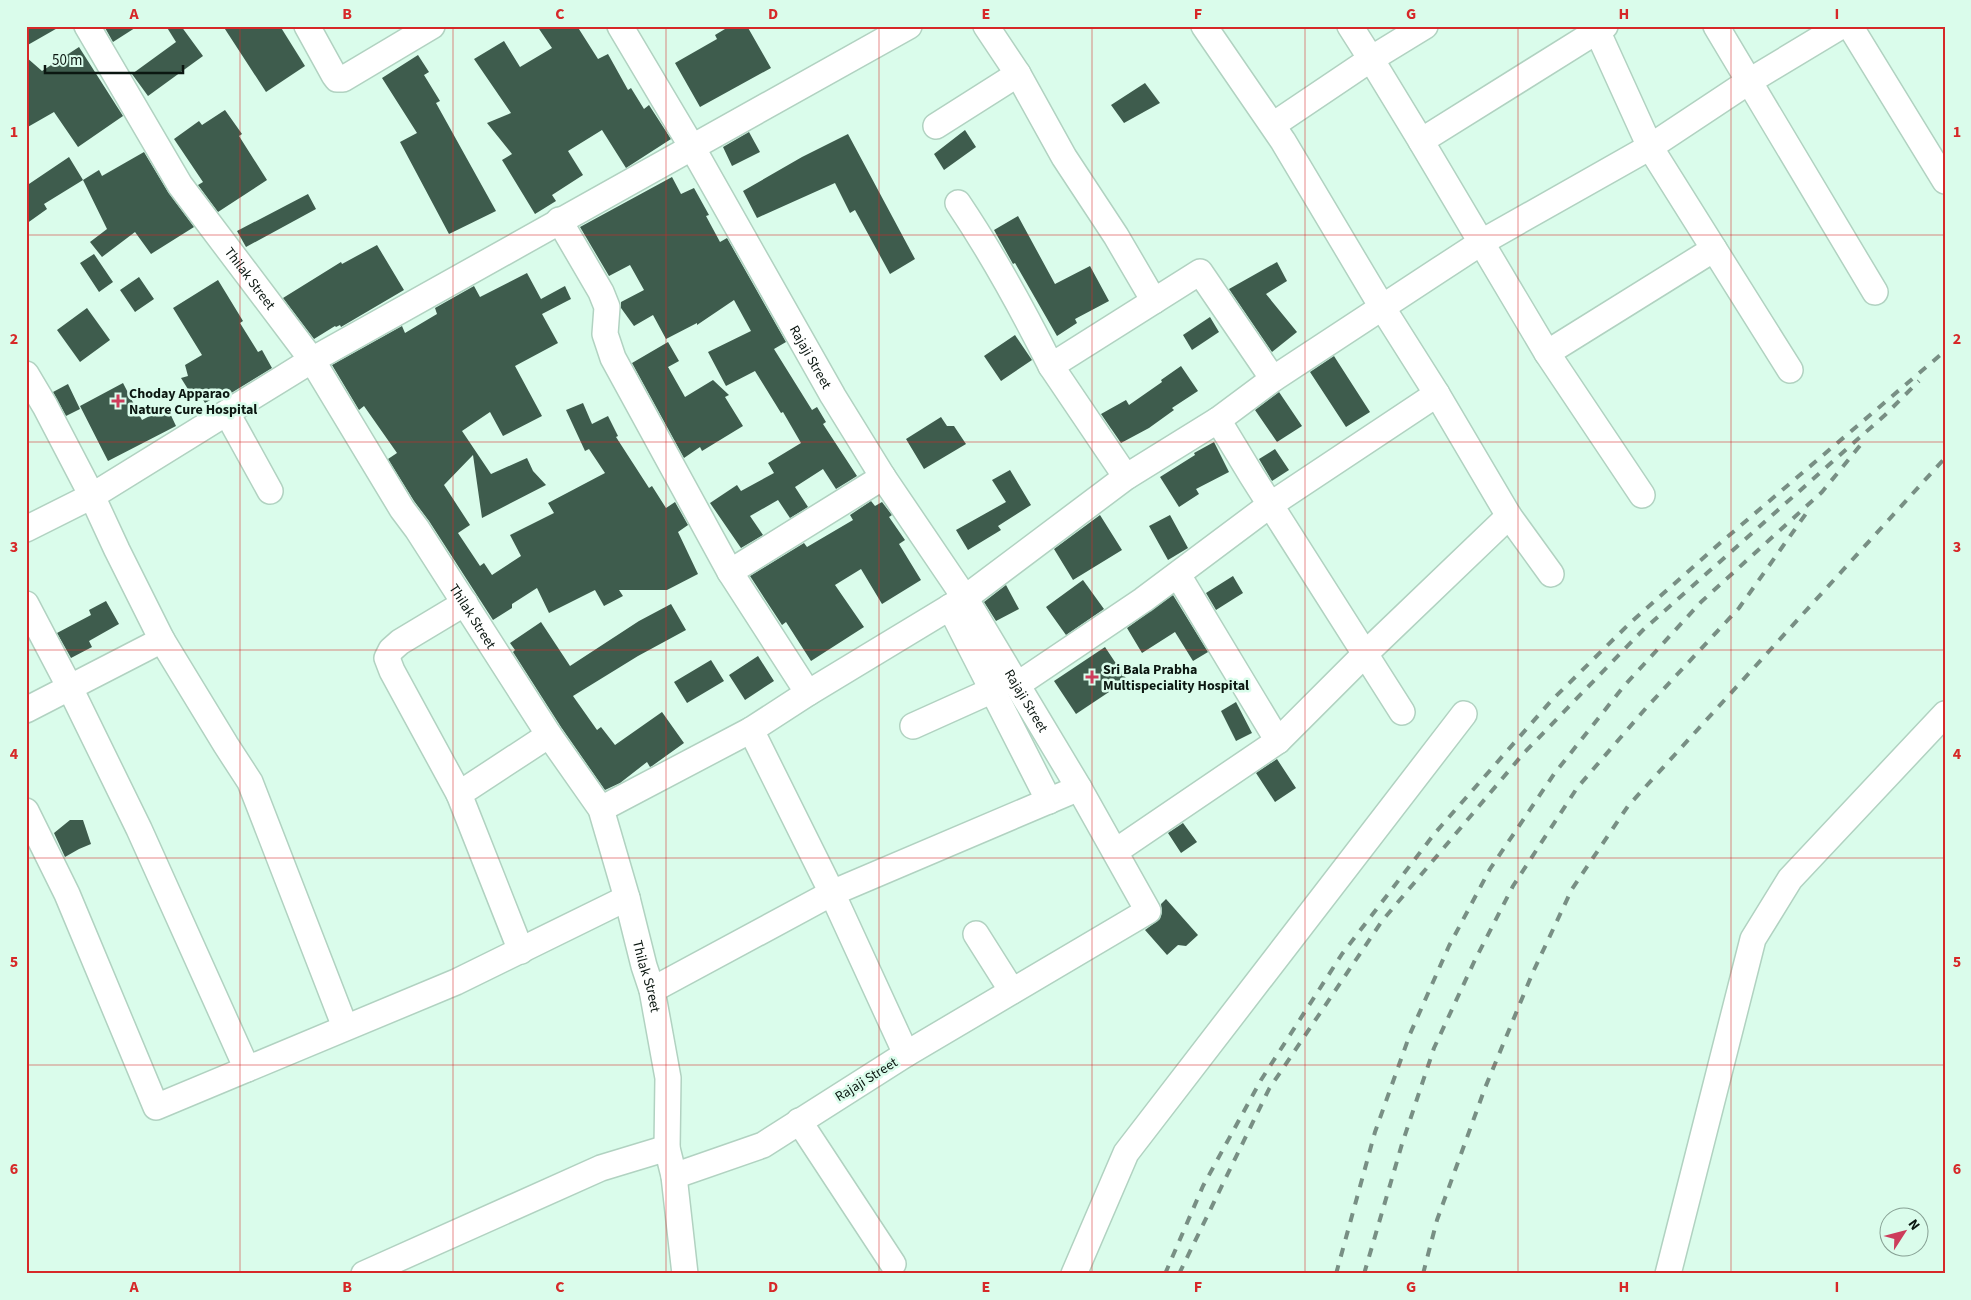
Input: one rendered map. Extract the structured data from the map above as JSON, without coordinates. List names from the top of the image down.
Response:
{
  "streets": {
    "street": ["Thilak Street", "Rajaji Street"]
  },
  "crossings": [
    ["Thilak Street", "Rajaji Street"]
  ],
  "places": {
    "health": ["Choday Apparao Nature Cure Hospital", "Sri Bala Prabha Multispeciality Hospital"]
  },
  "scale_bar": "50 m",
  "north": "top right",
  "grid": {
    "columns": [
      "A",
      "B",
      "C",
      "D",
      "E",
      "F",
      "G",
      "H",
      "I"
    ],
    "rows": [
      "1",
      "2",
      "3",
      "4",
      "5",
      "6"
    ]
  }
}
